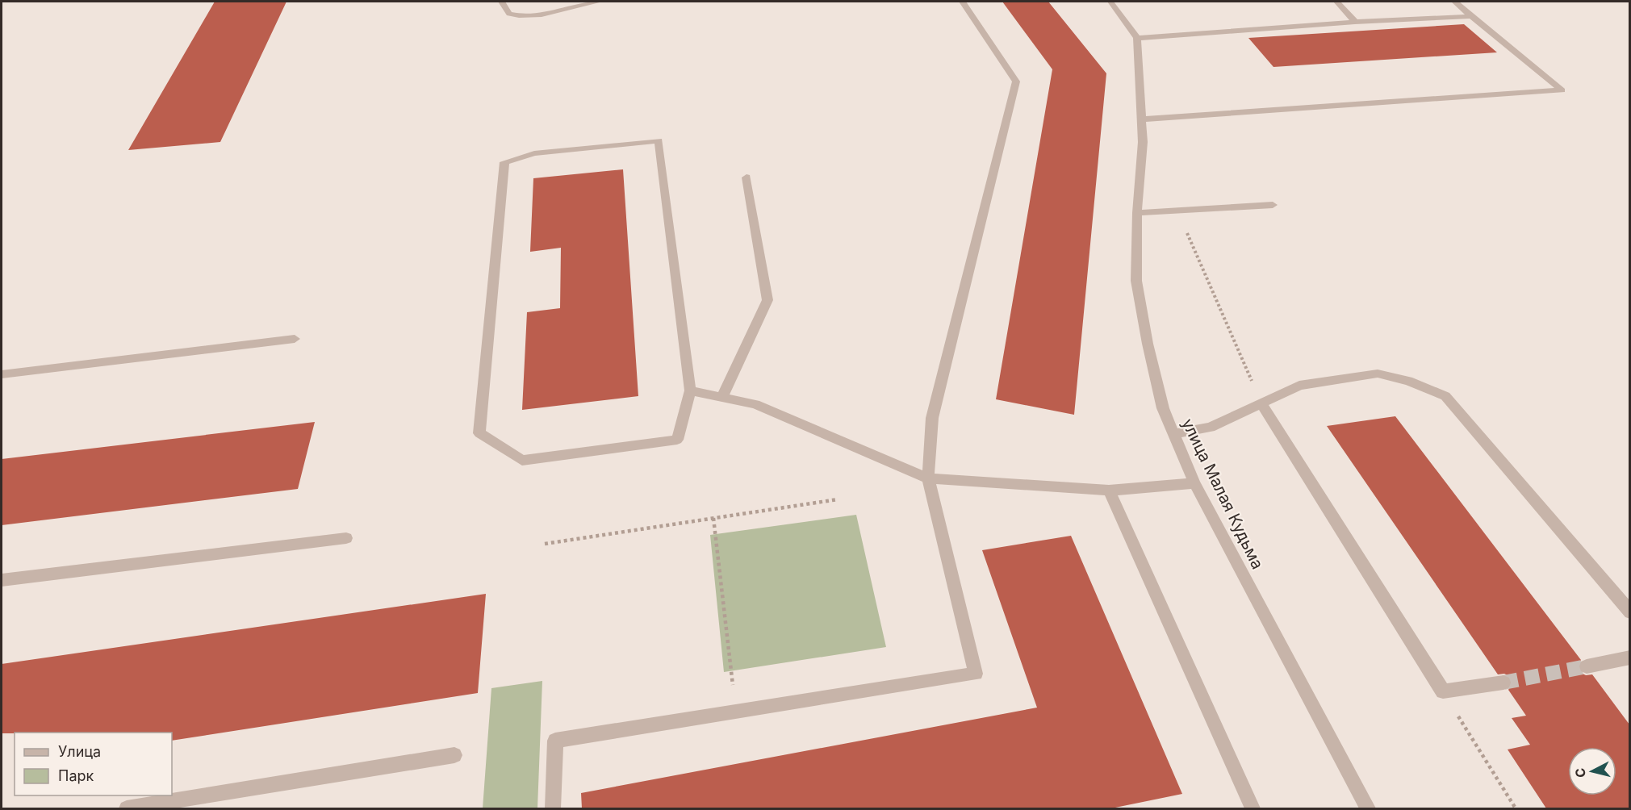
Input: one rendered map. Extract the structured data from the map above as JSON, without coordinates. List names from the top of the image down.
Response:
{
  "streets": {
    "street": ["улица Малая Кудьма"]
  },
  "legend": ["Улица", "Парк"],
  "north": "left"
}
